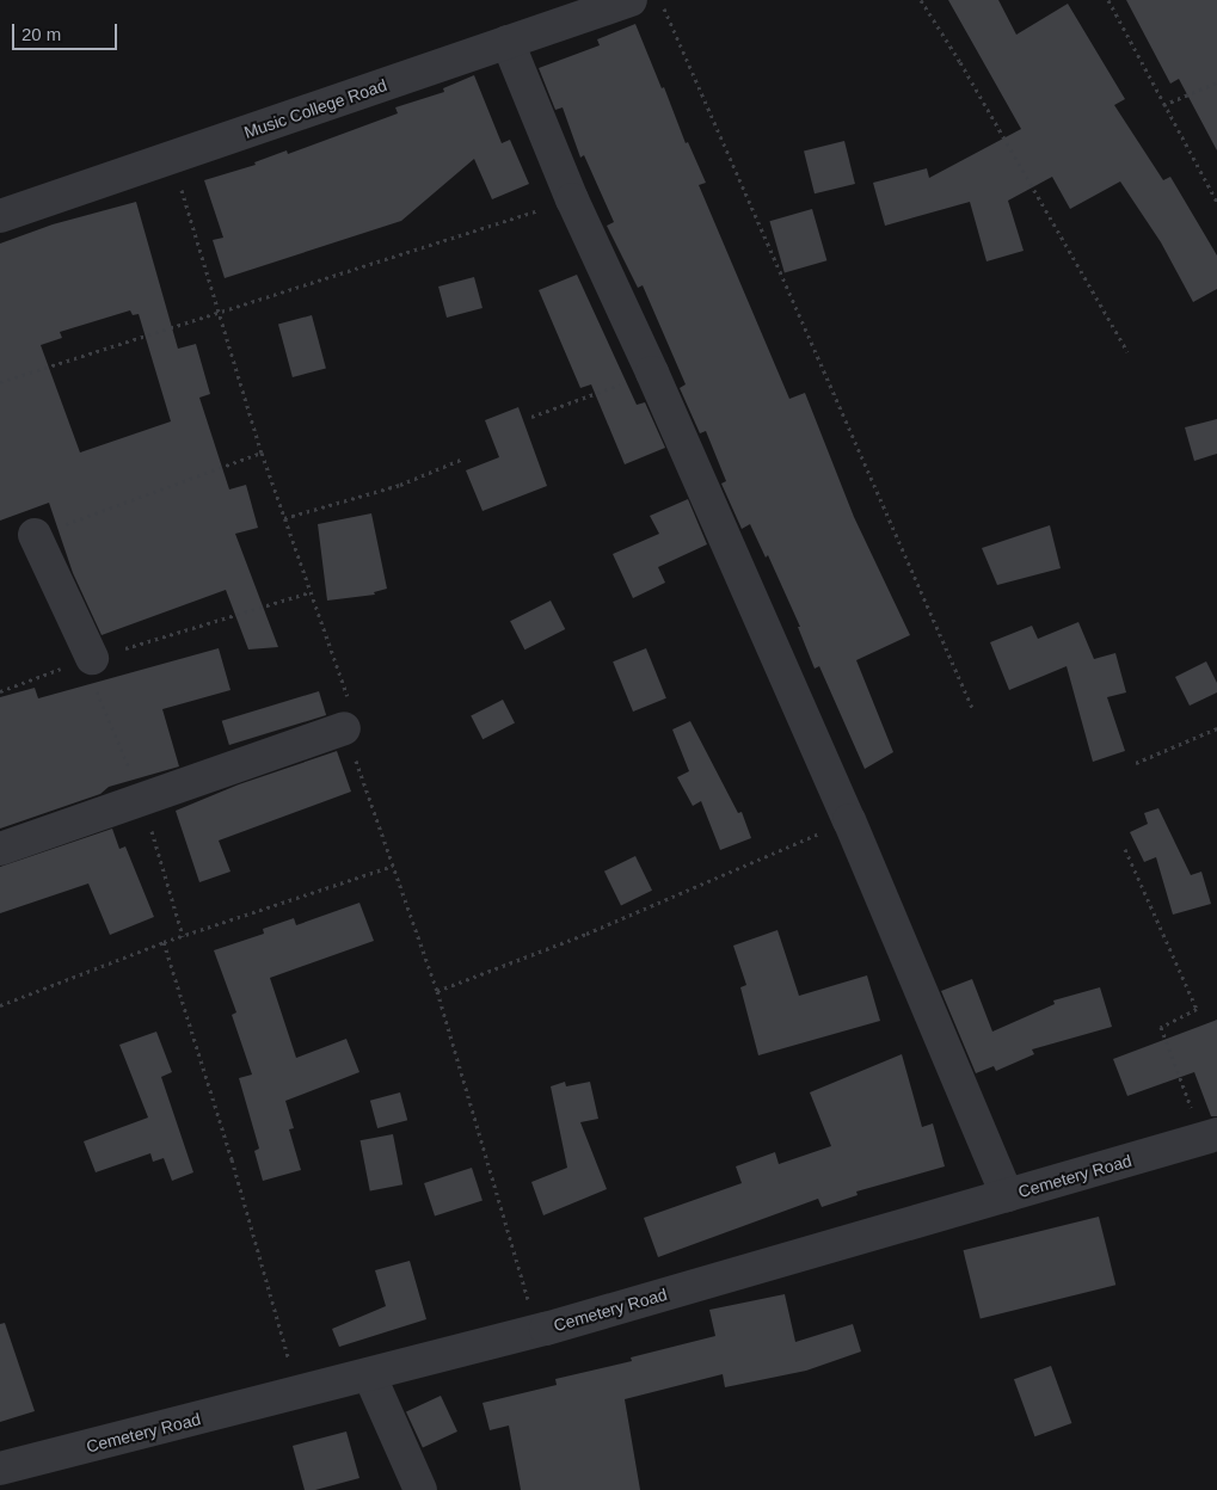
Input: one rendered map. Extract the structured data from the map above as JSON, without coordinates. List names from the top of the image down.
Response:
{
  "streets": {
    "street": ["Music College Road", "Cemetery Road"]
  },
  "scale_bar": "20 m"
}
